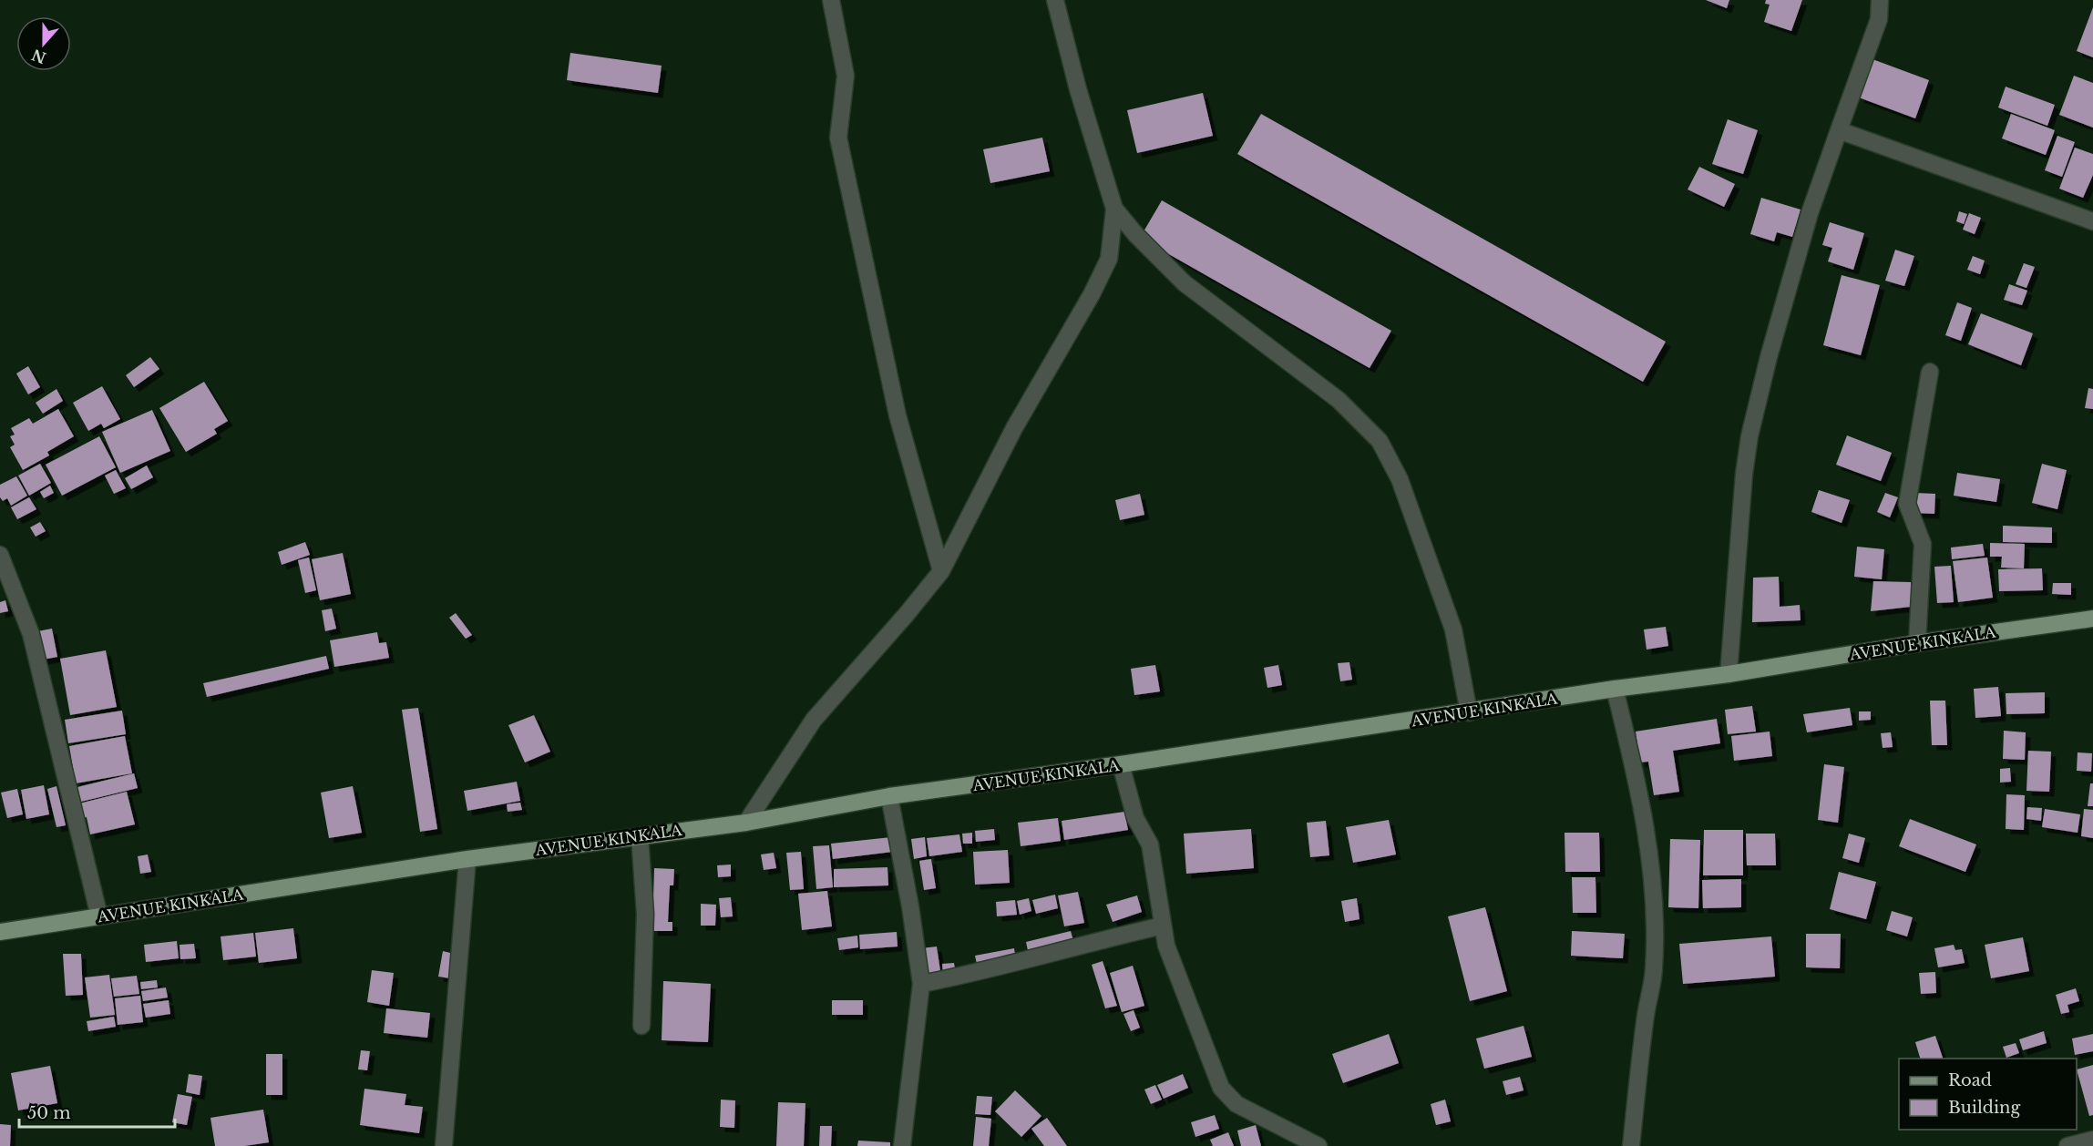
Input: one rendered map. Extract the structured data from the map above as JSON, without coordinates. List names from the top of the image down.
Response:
{
  "streets": {
    "main road": ["AVENUE KINKALA"]
  },
  "legend": ["Road", "Building"],
  "scale_bar": "50 m",
  "north": "bottom"
}
